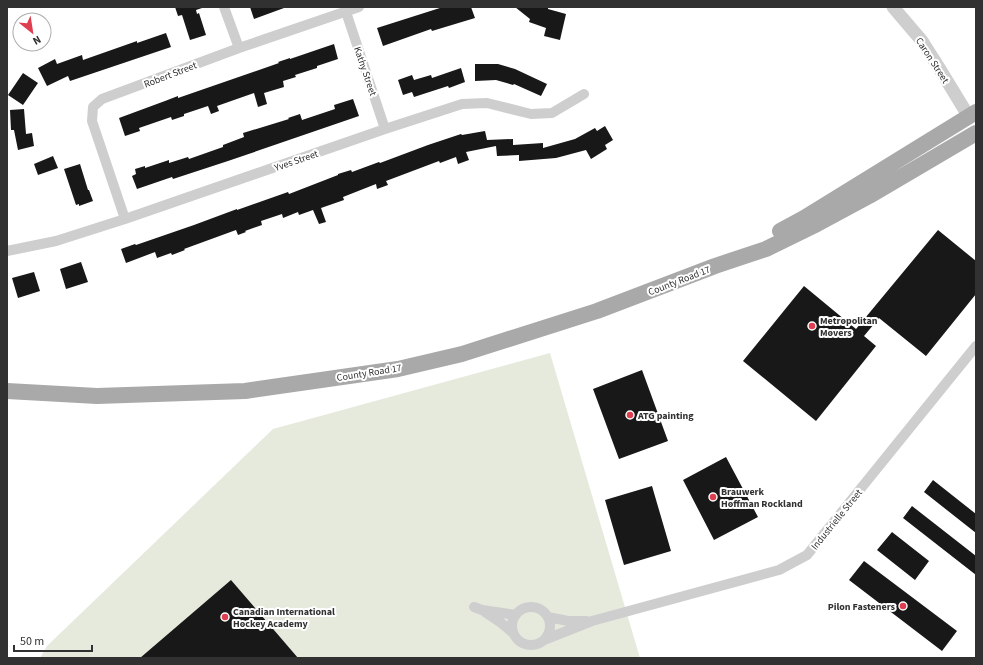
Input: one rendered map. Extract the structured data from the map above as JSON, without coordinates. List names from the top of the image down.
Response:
{
  "streets": {
    "main road": ["County Road 17"],
    "street": [
      "Caron Street",
      "Kathy Street",
      "Robert Street",
      "Yves Street",
      "Industrielle Street"
    ]
  },
  "crossings": [
    ["Caron Street", "County Road 17"],
    ["Kathy Street", "Robert Street"],
    ["Kathy Street", "Yves Street"],
    ["Robert Street", "Yves Street"]
  ],
  "places": [
    "Metropolitan Movers",
    "ATG painting",
    "Brauwerk Hoffman Rockland",
    "Pilon Fasteners",
    "Canadian International Hockey Academy"
  ],
  "scale_bar": "50 m",
  "north": "bottom right"
}
